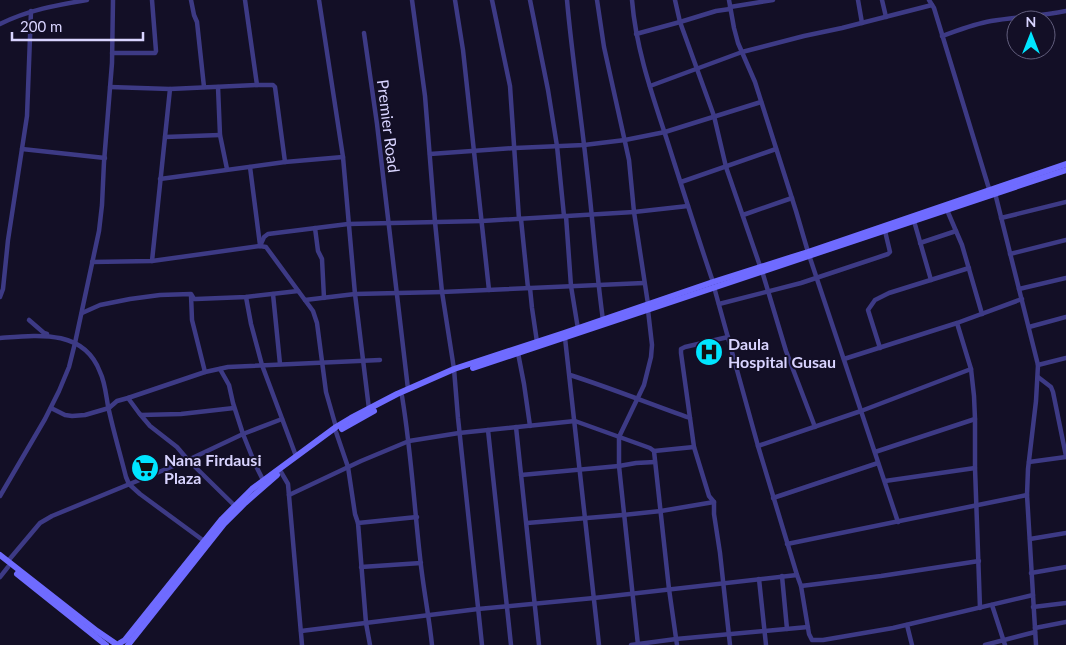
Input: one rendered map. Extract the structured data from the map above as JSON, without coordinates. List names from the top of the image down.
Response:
{
  "streets": {
    "street": ["Premier Road"]
  },
  "places": {
    "hospital": ["Daula Hospital Gusau"],
    "supermarket": ["Nana Firdausi Plaza"]
  },
  "scale_bar": "200 m",
  "north": "top"
}
